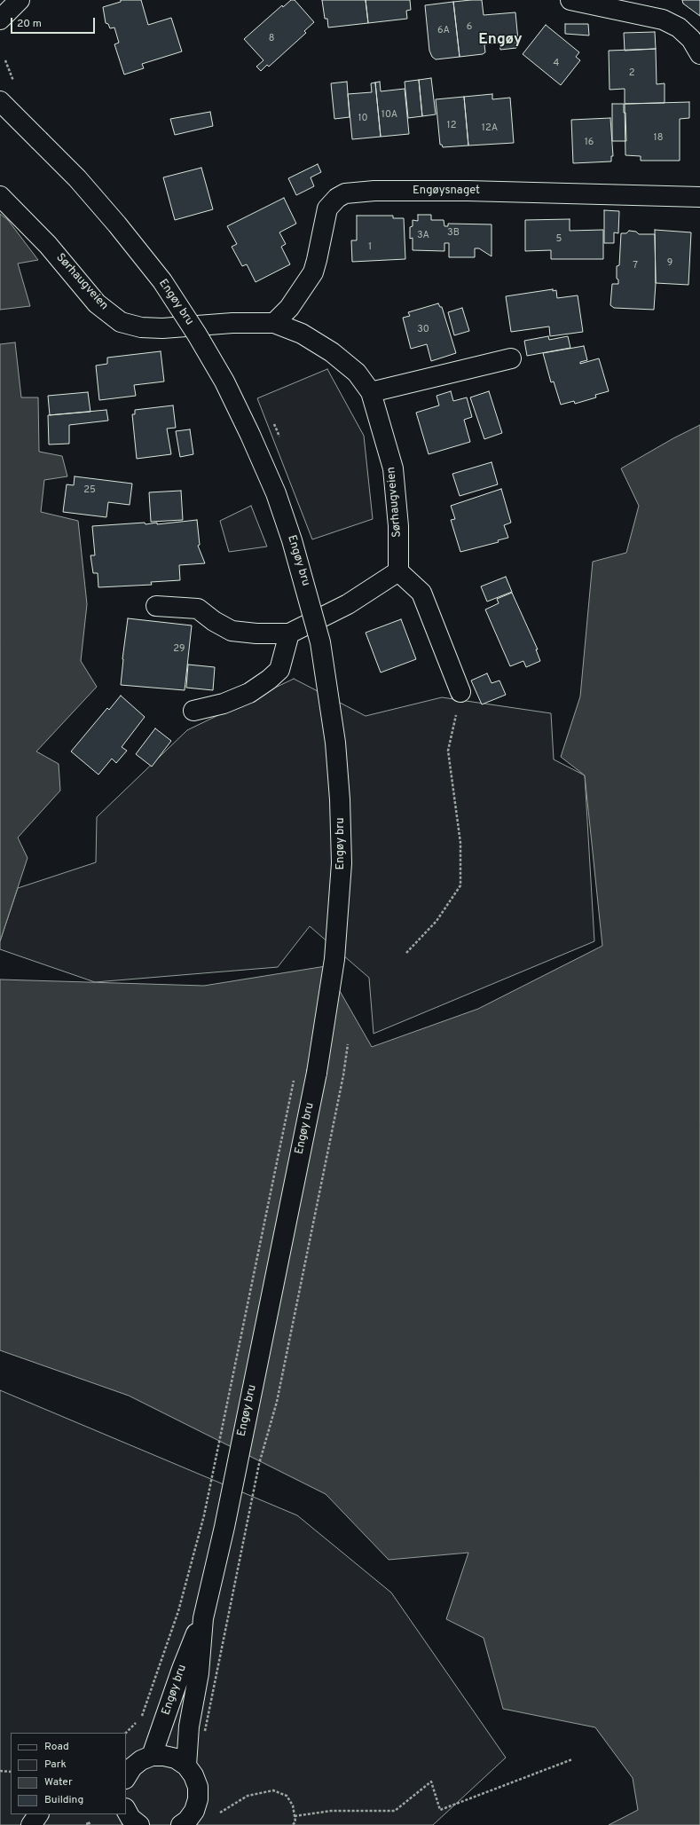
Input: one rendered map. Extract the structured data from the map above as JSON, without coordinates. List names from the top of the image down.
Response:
{
  "streets": {
    "main road": ["Engøysnaget", "Sørhaugveien", "Engøy bru"]
  },
  "crossings": [
    ["Engøysnaget", "Sørhaugveien"]
  ],
  "districts": ["Engøy"],
  "house_numbers": [
    "6",
    "6A",
    "8",
    "4",
    "2",
    "10A",
    "10",
    "12",
    "12A",
    "18",
    "16",
    "3B",
    "3A",
    "5",
    "1",
    "9",
    "7",
    "30",
    "25",
    "29"
  ],
  "legend": [
    "Road",
    "Park",
    "Water",
    "Building"
  ],
  "scale_bar": "20 m"
}
